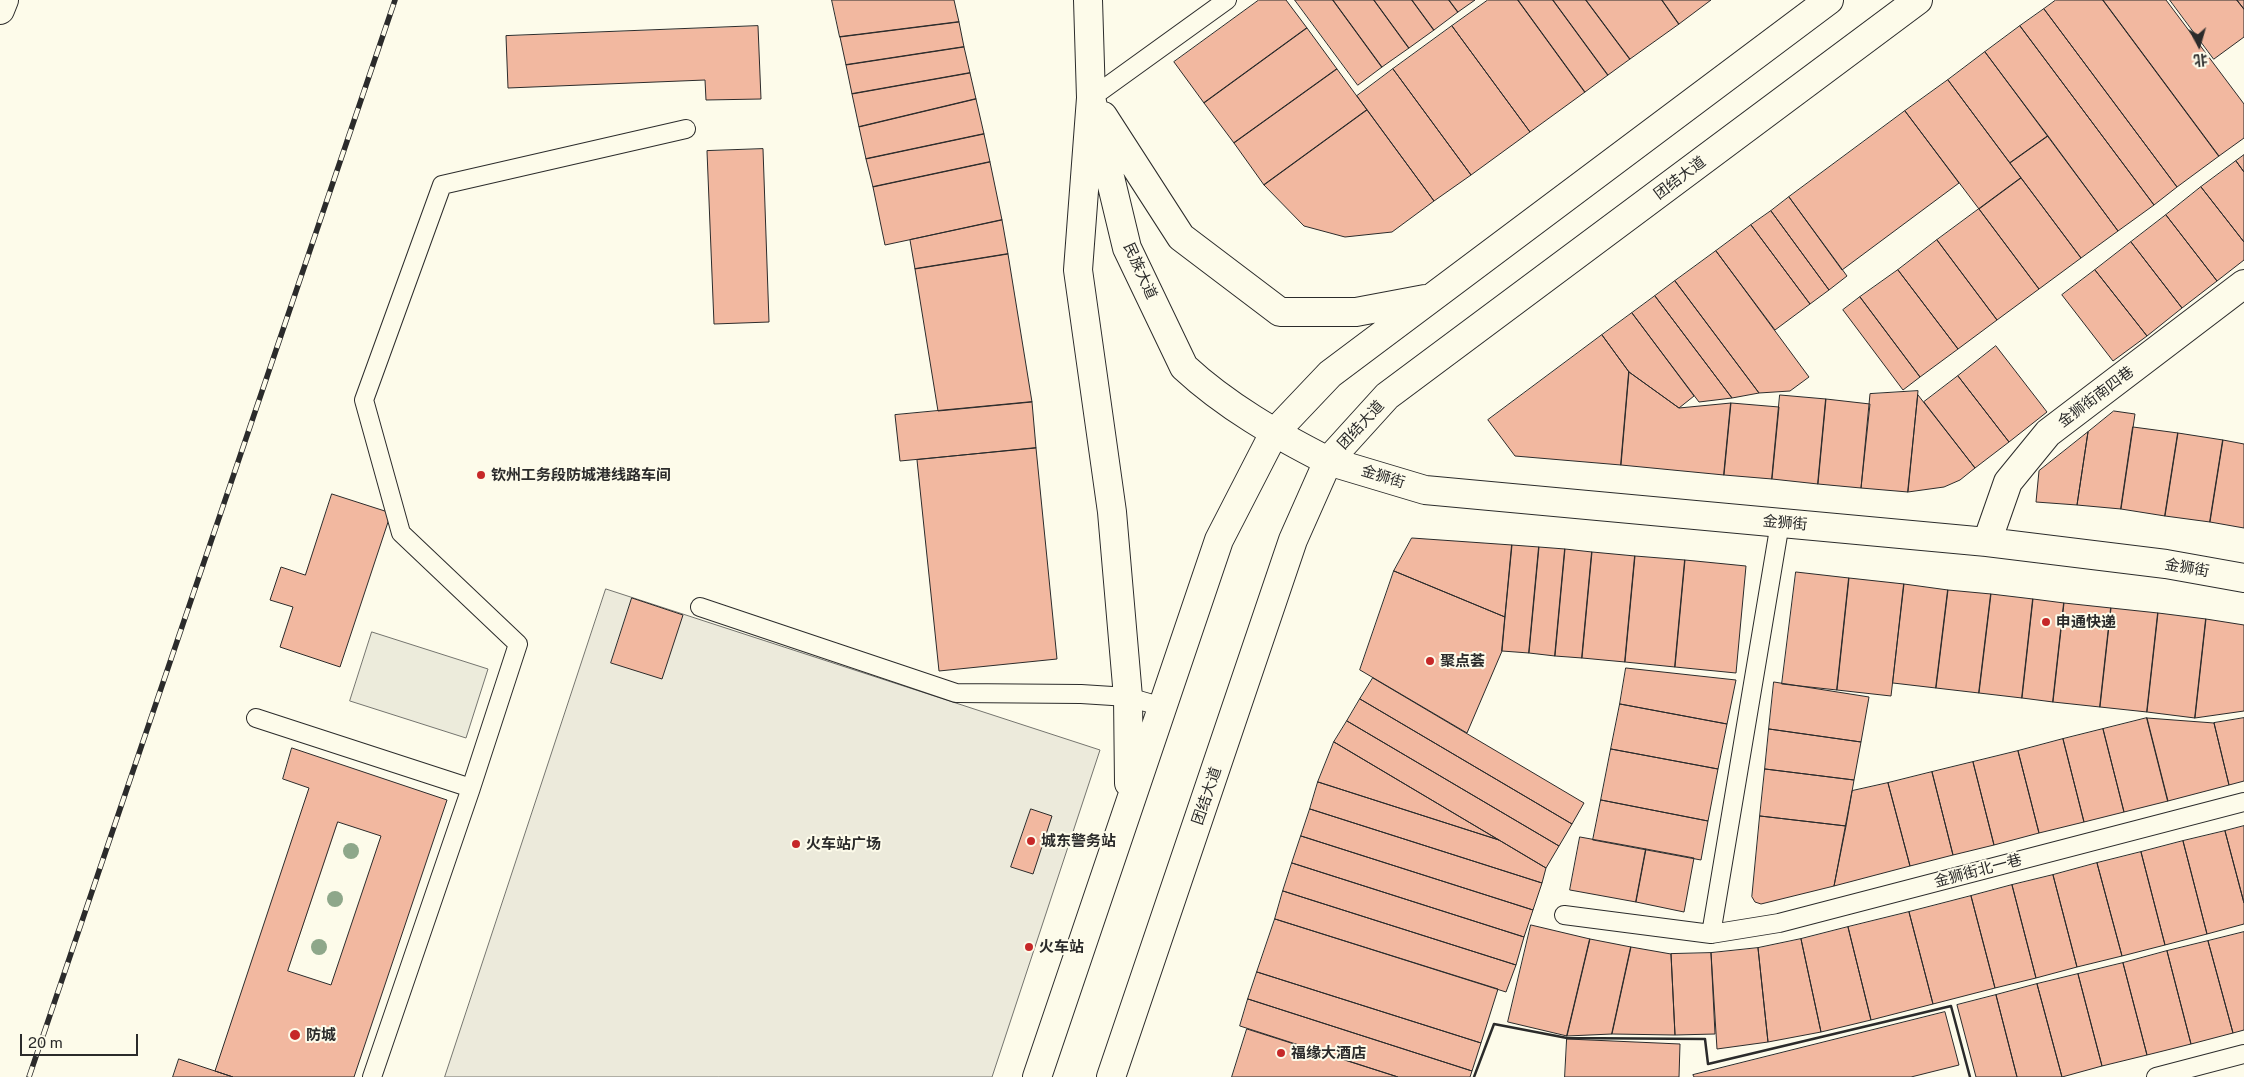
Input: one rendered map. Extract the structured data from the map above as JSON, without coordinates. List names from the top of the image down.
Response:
{
  "streets": {
    "main road": [
      "团结大道",
      "民族大道",
      "金狮街南四巷",
      "金狮街"
    ],
    "lane": ["金狮街北一巷"]
  },
  "crossings": [
    ["团结大道", "民族大道"],
    ["团结大道", "金狮街"],
    ["民族大道", "金狮街"],
    ["金狮街南四巷", "金狮街"]
  ],
  "places": [
    "钦州工务段防城港线路车间",
    "申通快递",
    "聚点荟",
    "城东警务站",
    "火车站广场",
    "火车站",
    "防城",
    "福缘大酒店"
  ],
  "scale_bar": "20 m",
  "north": "bottom"
}
